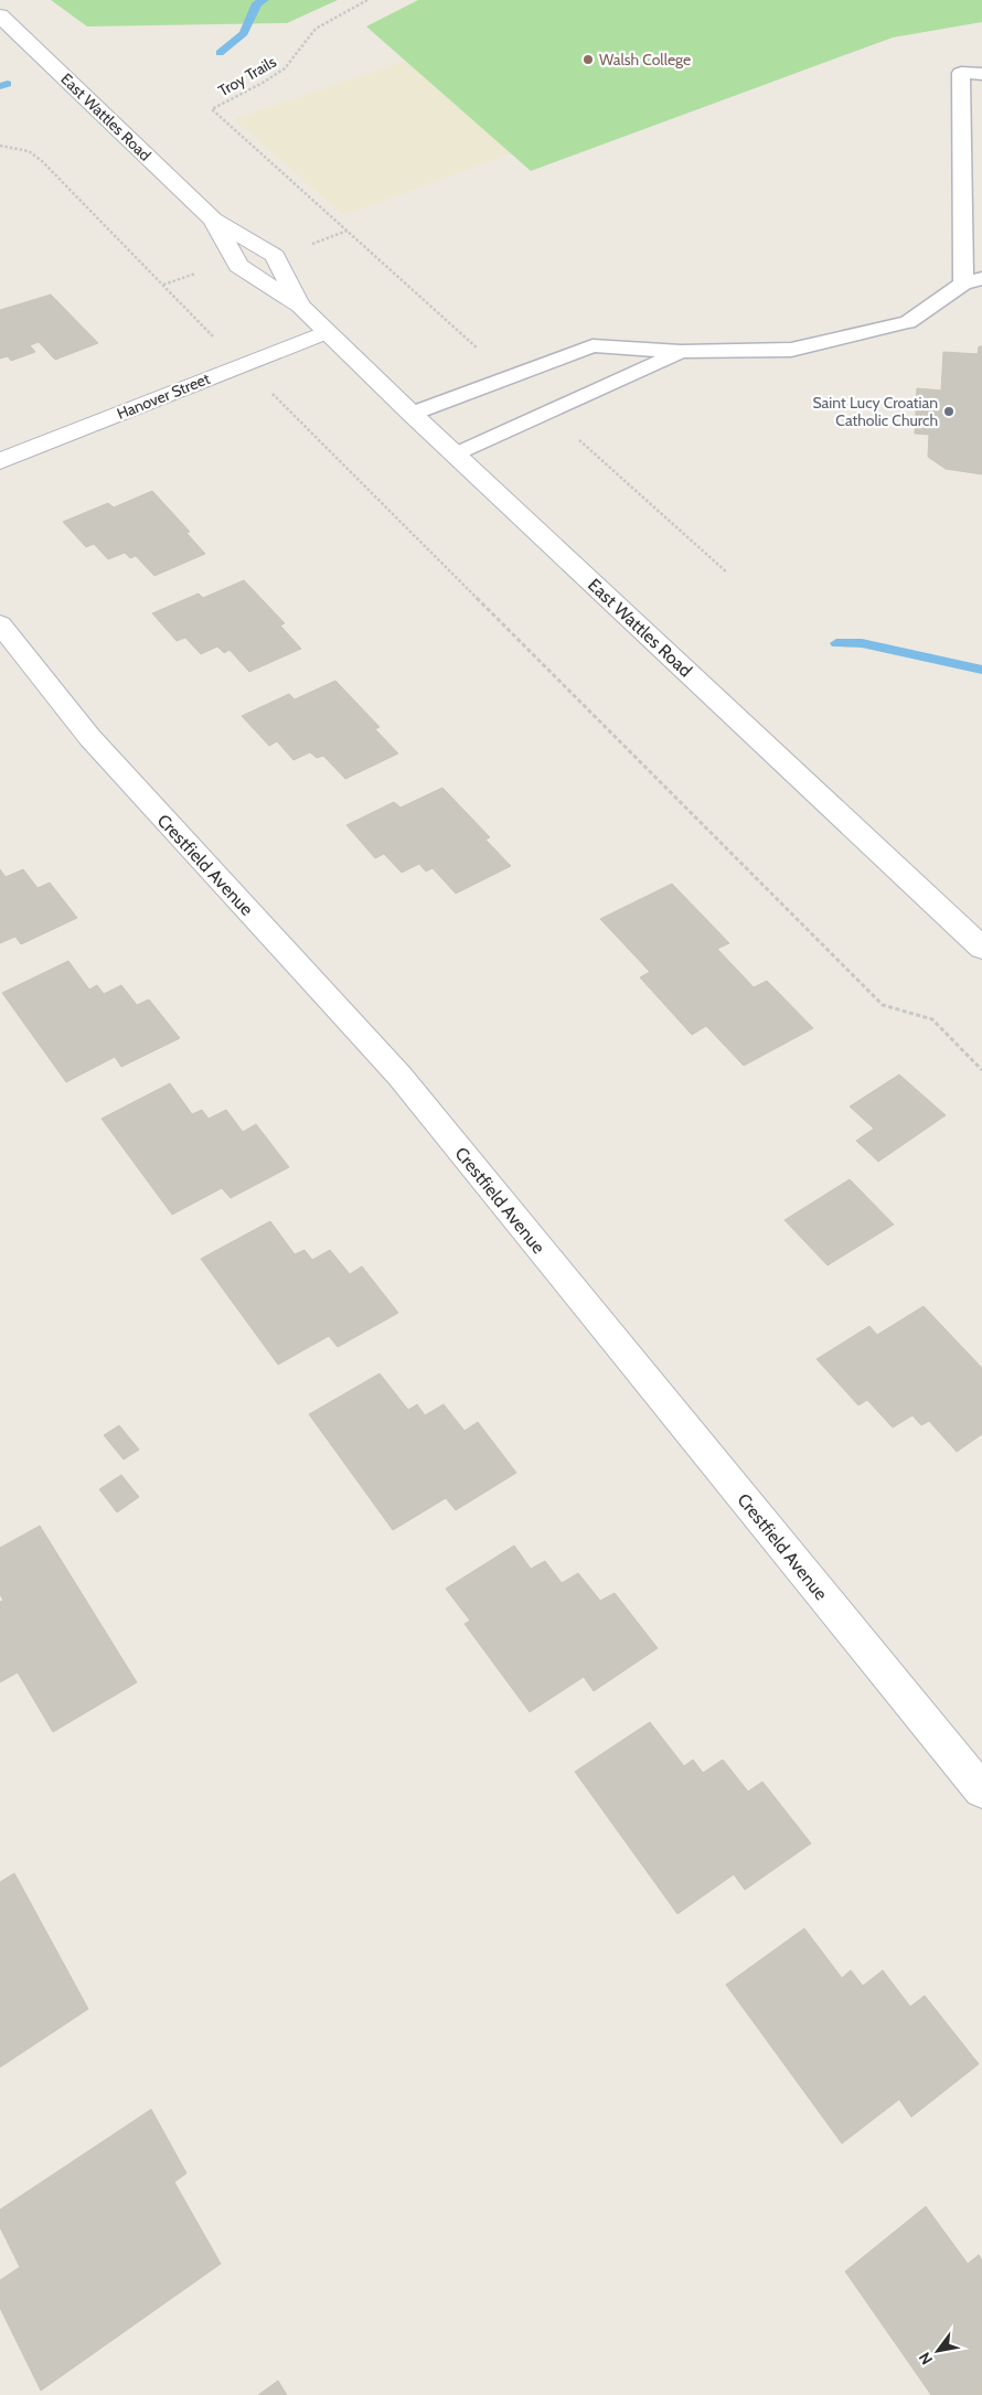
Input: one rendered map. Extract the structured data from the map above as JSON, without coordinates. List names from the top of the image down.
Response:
{
  "streets": {
    "main road": ["East Wattles Road", "Hanover Street", "Crestfield Avenue"],
    "path": ["Troy Trails"]
  },
  "crossings": [
    ["East Wattles Road", "Hanover Street"]
  ],
  "places": ["Walsh College", "Saint Lucy Croatian Catholic Church"],
  "north": "bottom left"
}
